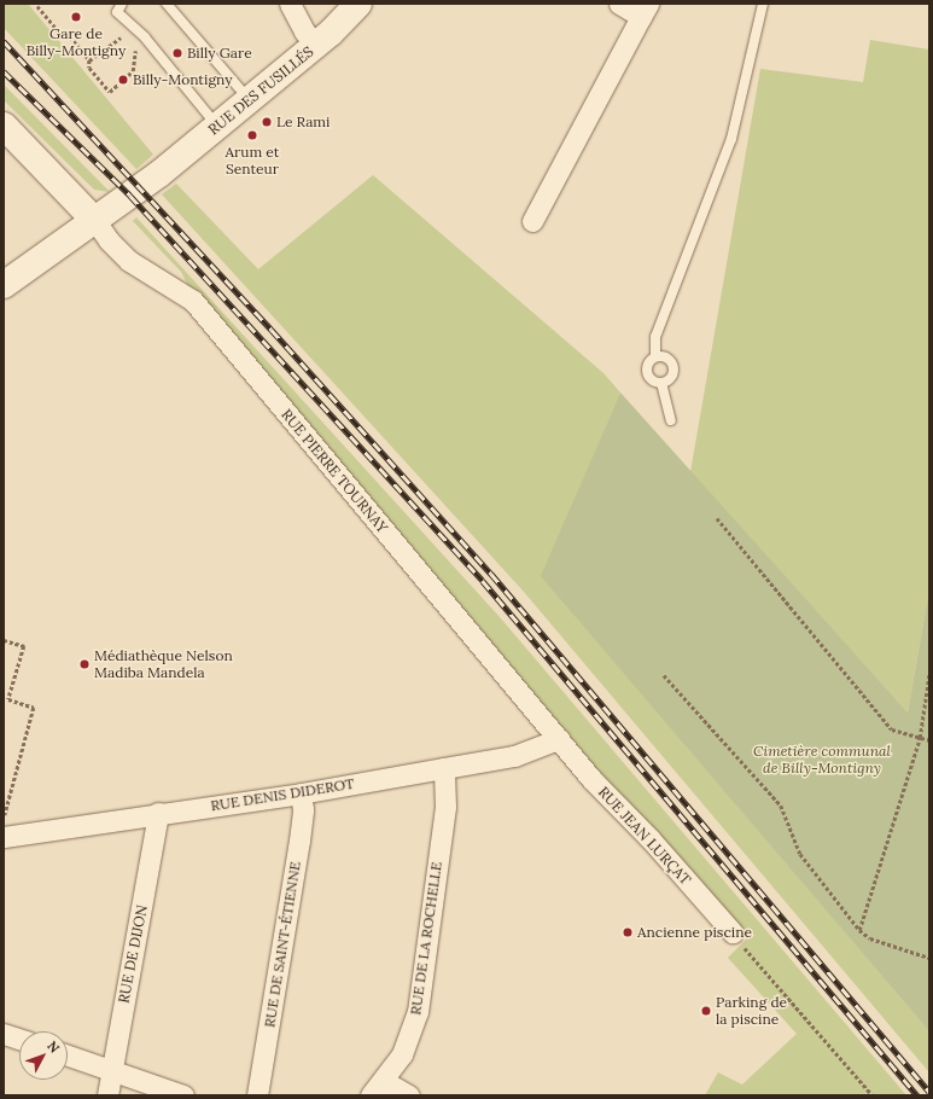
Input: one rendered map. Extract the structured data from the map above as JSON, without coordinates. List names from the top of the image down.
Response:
{
  "streets": {
    "street": [
      "RUE DES FUSILLÉS",
      "RUE PIERRE TOURNAY",
      "RUE DENIS DIDEROT",
      "RUE JEAN LURÇAT",
      "RUE DE LA ROCHELLE",
      "RUE DE SAINT-ÉTIENNE",
      "RUE DE DIJON"
    ]
  },
  "crossings": [
    ["RUE DES FUSILLÉS", "RUE PIERRE TOURNAY"],
    ["RUE PIERRE TOURNAY", "RUE DENIS DIDEROT"],
    ["RUE PIERRE TOURNAY", "RUE JEAN LURÇAT"],
    ["RUE DENIS DIDEROT", "RUE JEAN LURÇAT"],
    ["RUE DENIS DIDEROT", "RUE DE LA ROCHELLE"],
    ["RUE DENIS DIDEROT", "RUE DE SAINT-ÉTIENNE"],
    ["RUE DENIS DIDEROT", "RUE DE DIJON"]
  ],
  "parks": ["Cimetière communal de Billy-Montigny"],
  "places": [
    "Gare de Billy-Montigny",
    "Billy Gare",
    "Billy-Montigny",
    "Le Rami",
    "Arum et Senteur",
    "Médiathèque Nelson Madiba Mandela",
    "Ancienne piscine",
    "Parking de la piscine"
  ],
  "north": "top right"
}
